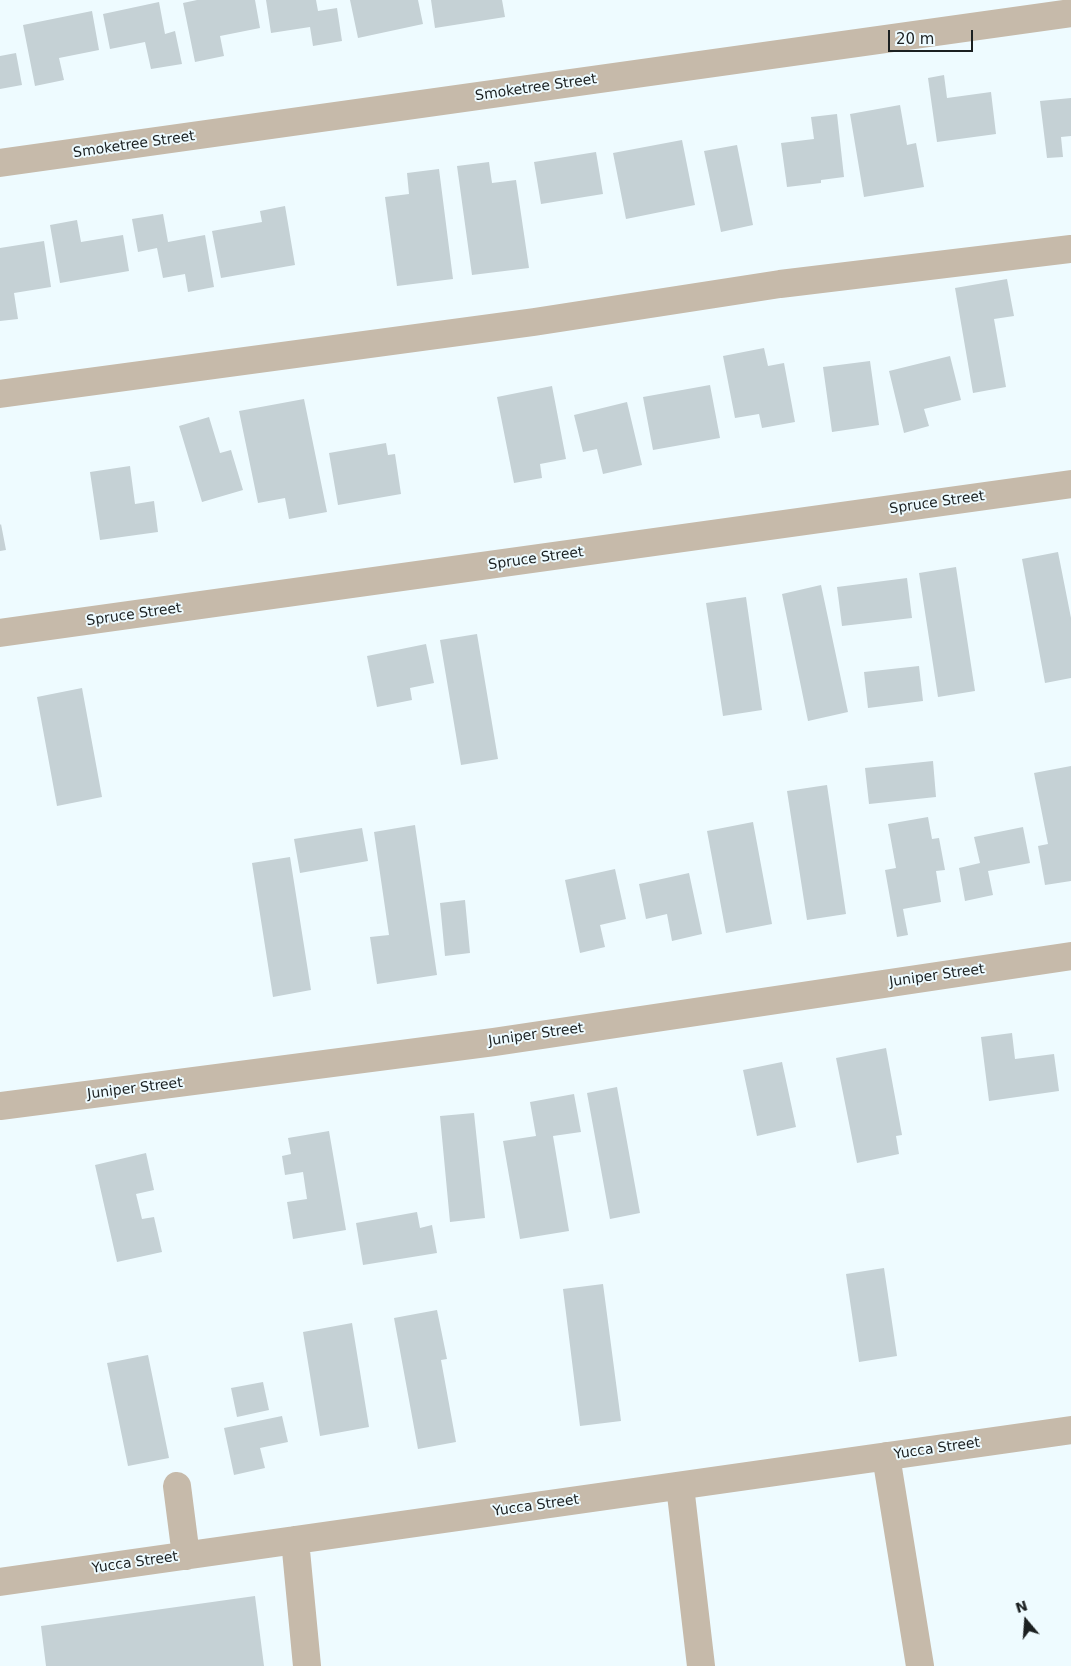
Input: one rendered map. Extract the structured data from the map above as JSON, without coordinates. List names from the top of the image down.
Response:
{
  "streets": {
    "street": [
      "Smoketree Street",
      "Spruce Street",
      "Juniper Street",
      "Yucca Street"
    ]
  },
  "scale_bar": "20 m",
  "north": "top"
}
